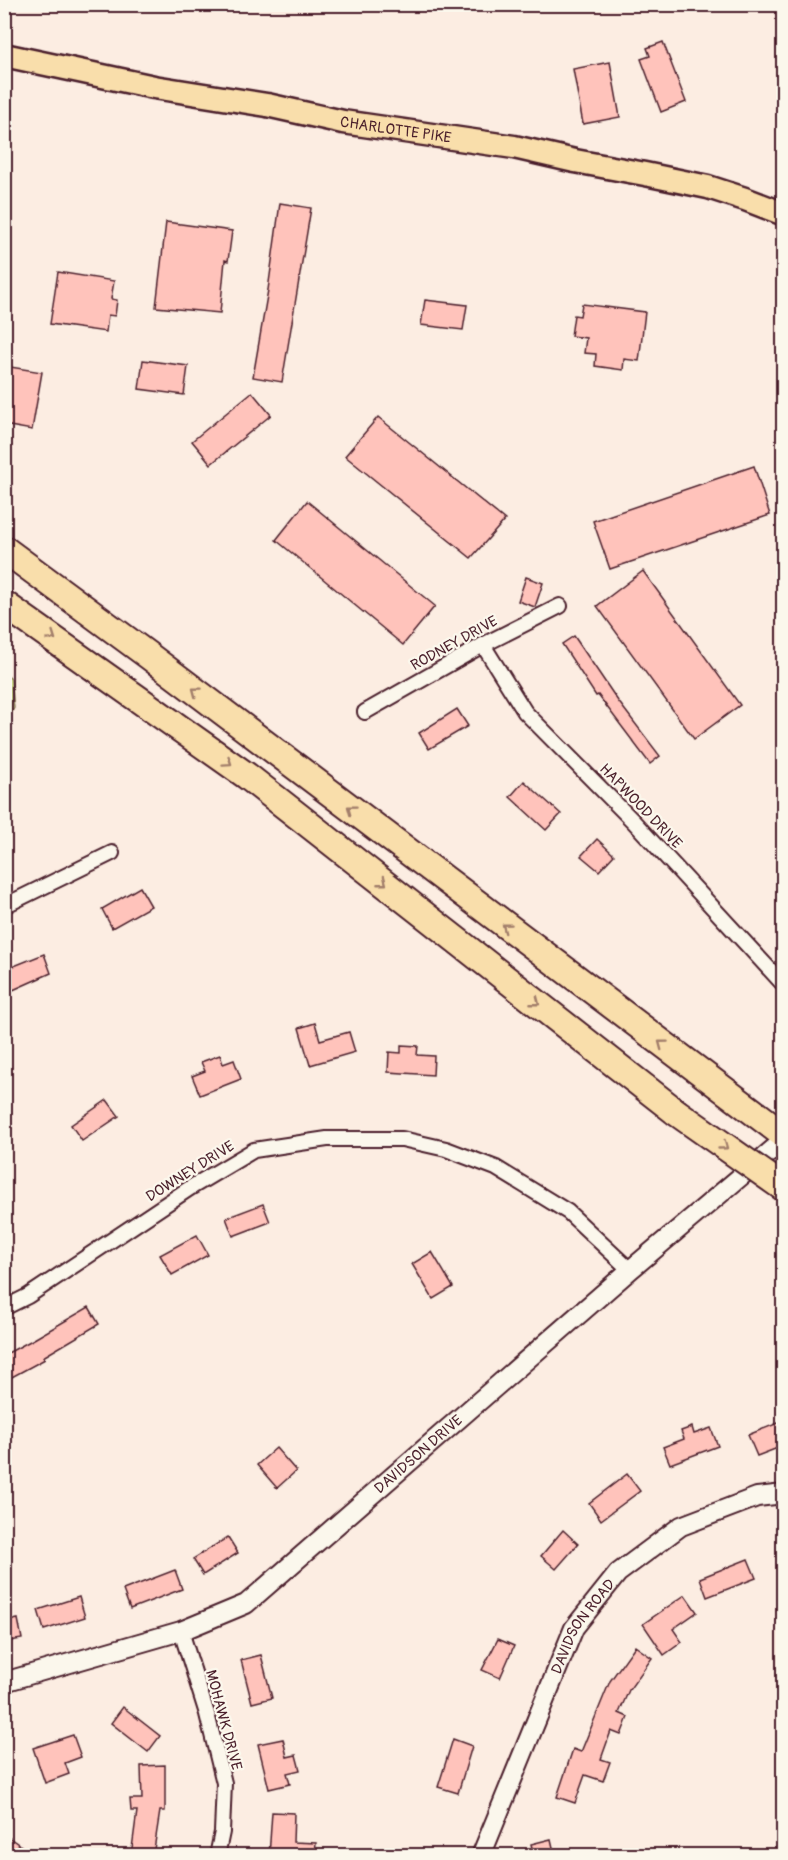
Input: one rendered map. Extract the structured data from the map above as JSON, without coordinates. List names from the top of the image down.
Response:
{
  "streets": {
    "main road": ["CHARLOTTE PIKE"],
    "street": [
      "RODNEY DRIVE",
      "HAPWOOD DRIVE",
      "DOWNEY DRIVE",
      "DAVIDSON DRIVE",
      "DAVIDSON ROAD",
      "MOHAWK DRIVE"
    ]
  },
  "crossings": [
    ["RODNEY DRIVE", "HAPWOOD DRIVE"],
    ["DOWNEY DRIVE", "DAVIDSON DRIVE"],
    ["DAVIDSON DRIVE", "MOHAWK DRIVE"]
  ]
}
